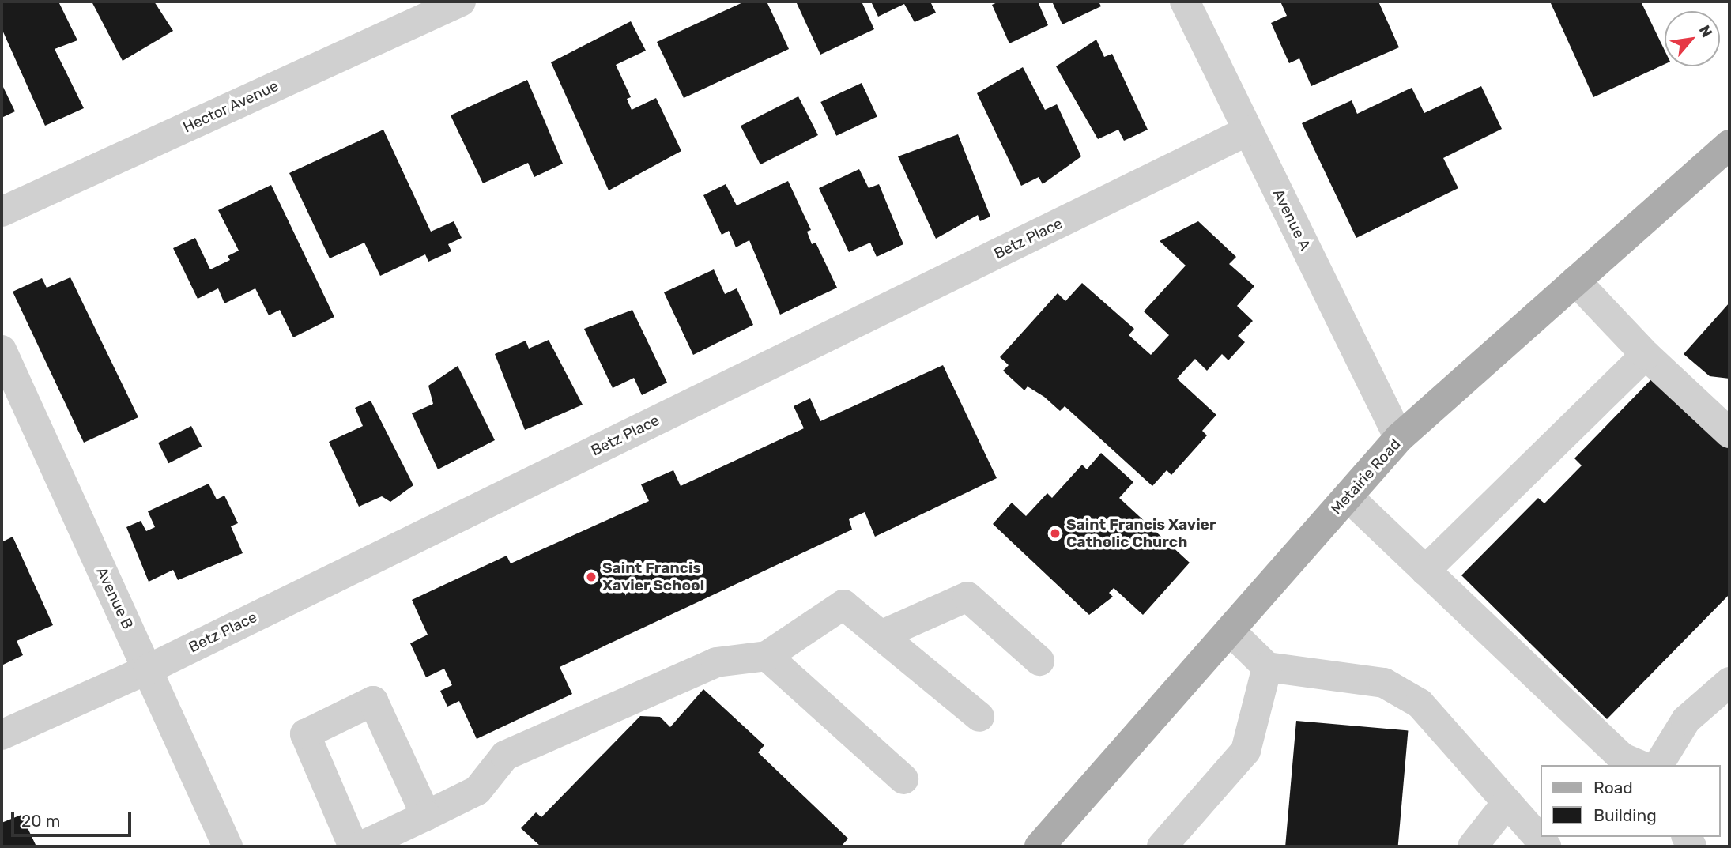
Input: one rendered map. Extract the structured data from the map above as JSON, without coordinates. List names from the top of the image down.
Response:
{
  "streets": {
    "main road": ["Metairie Road"],
    "street": [
      "Hector Avenue",
      "Avenue A",
      "Betz Place",
      "Avenue B"
    ]
  },
  "crossings": [
    ["Avenue A", "Betz Place"],
    ["Avenue A", "Metairie Road"],
    ["Betz Place", "Avenue B"]
  ],
  "places": ["Saint Francis Xavier Catholic Church", "Saint Francis Xavier School"],
  "legend": ["Road", "Building"],
  "scale_bar": "20 m",
  "north": "top right"
}
